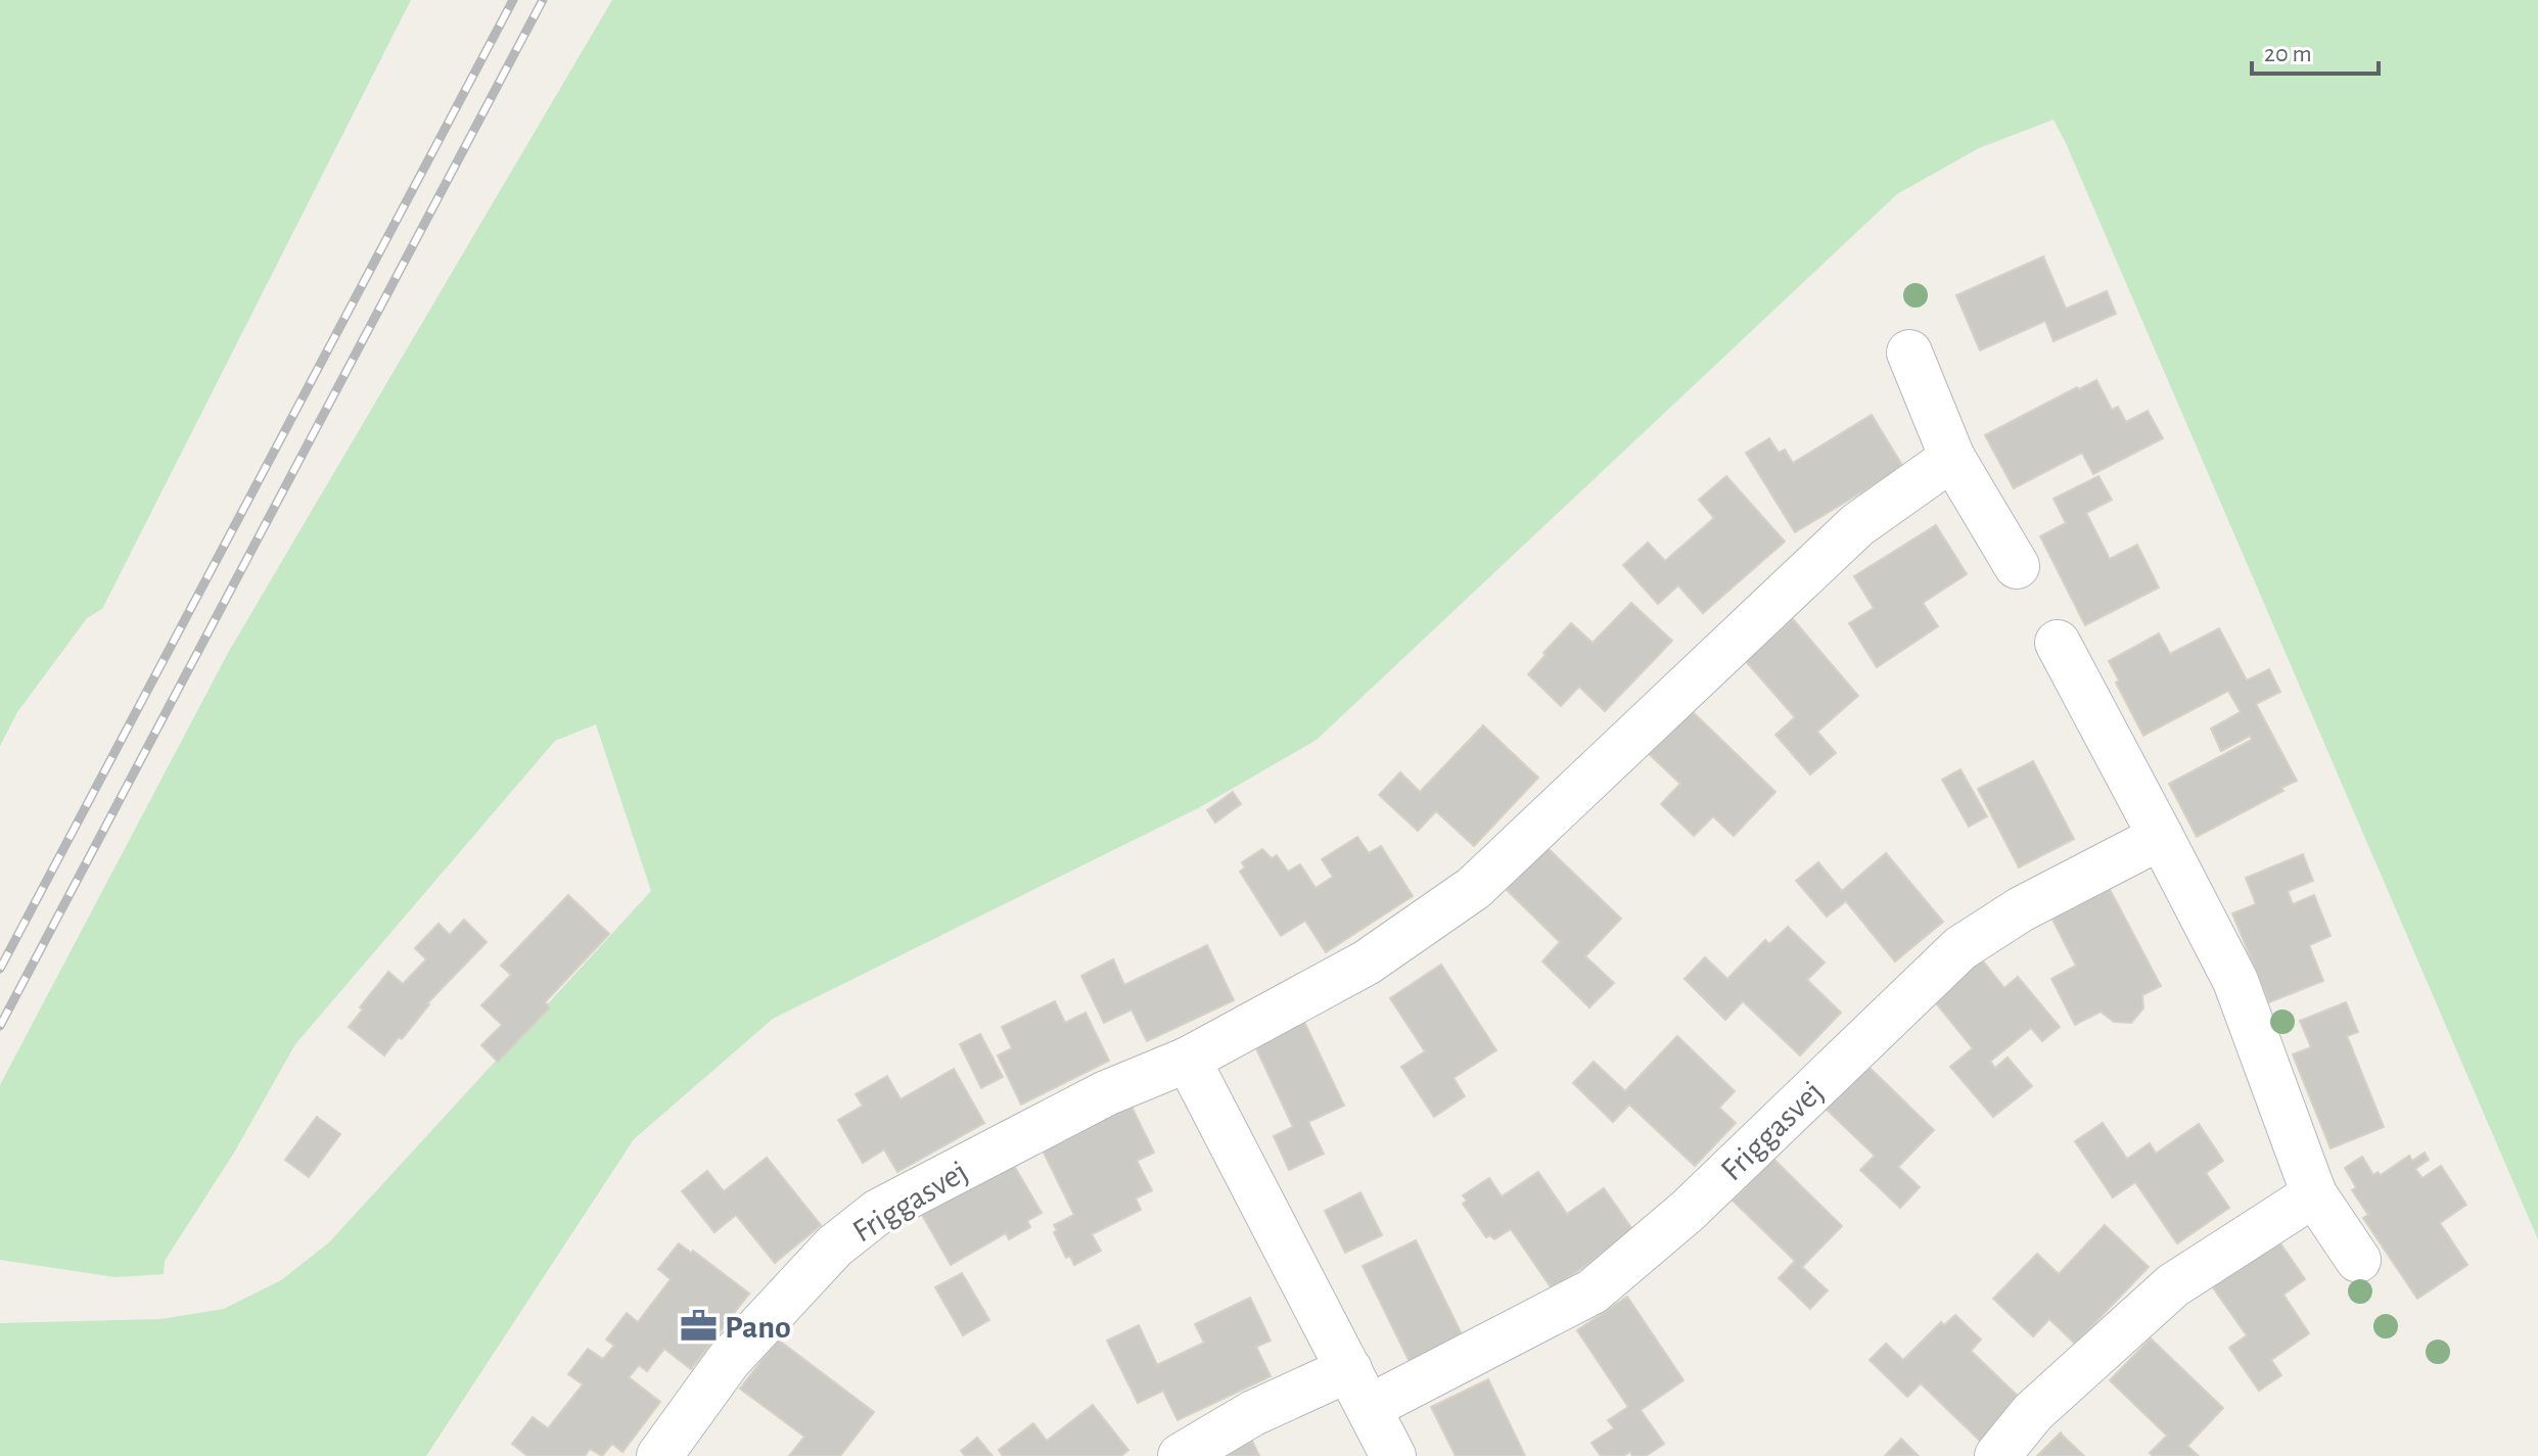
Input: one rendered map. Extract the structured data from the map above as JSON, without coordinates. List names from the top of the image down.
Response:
{
  "streets": {
    "street": ["Friggasvej"]
  },
  "places": {
    "office": ["Pano"]
  },
  "scale_bar": "20 m"
}
